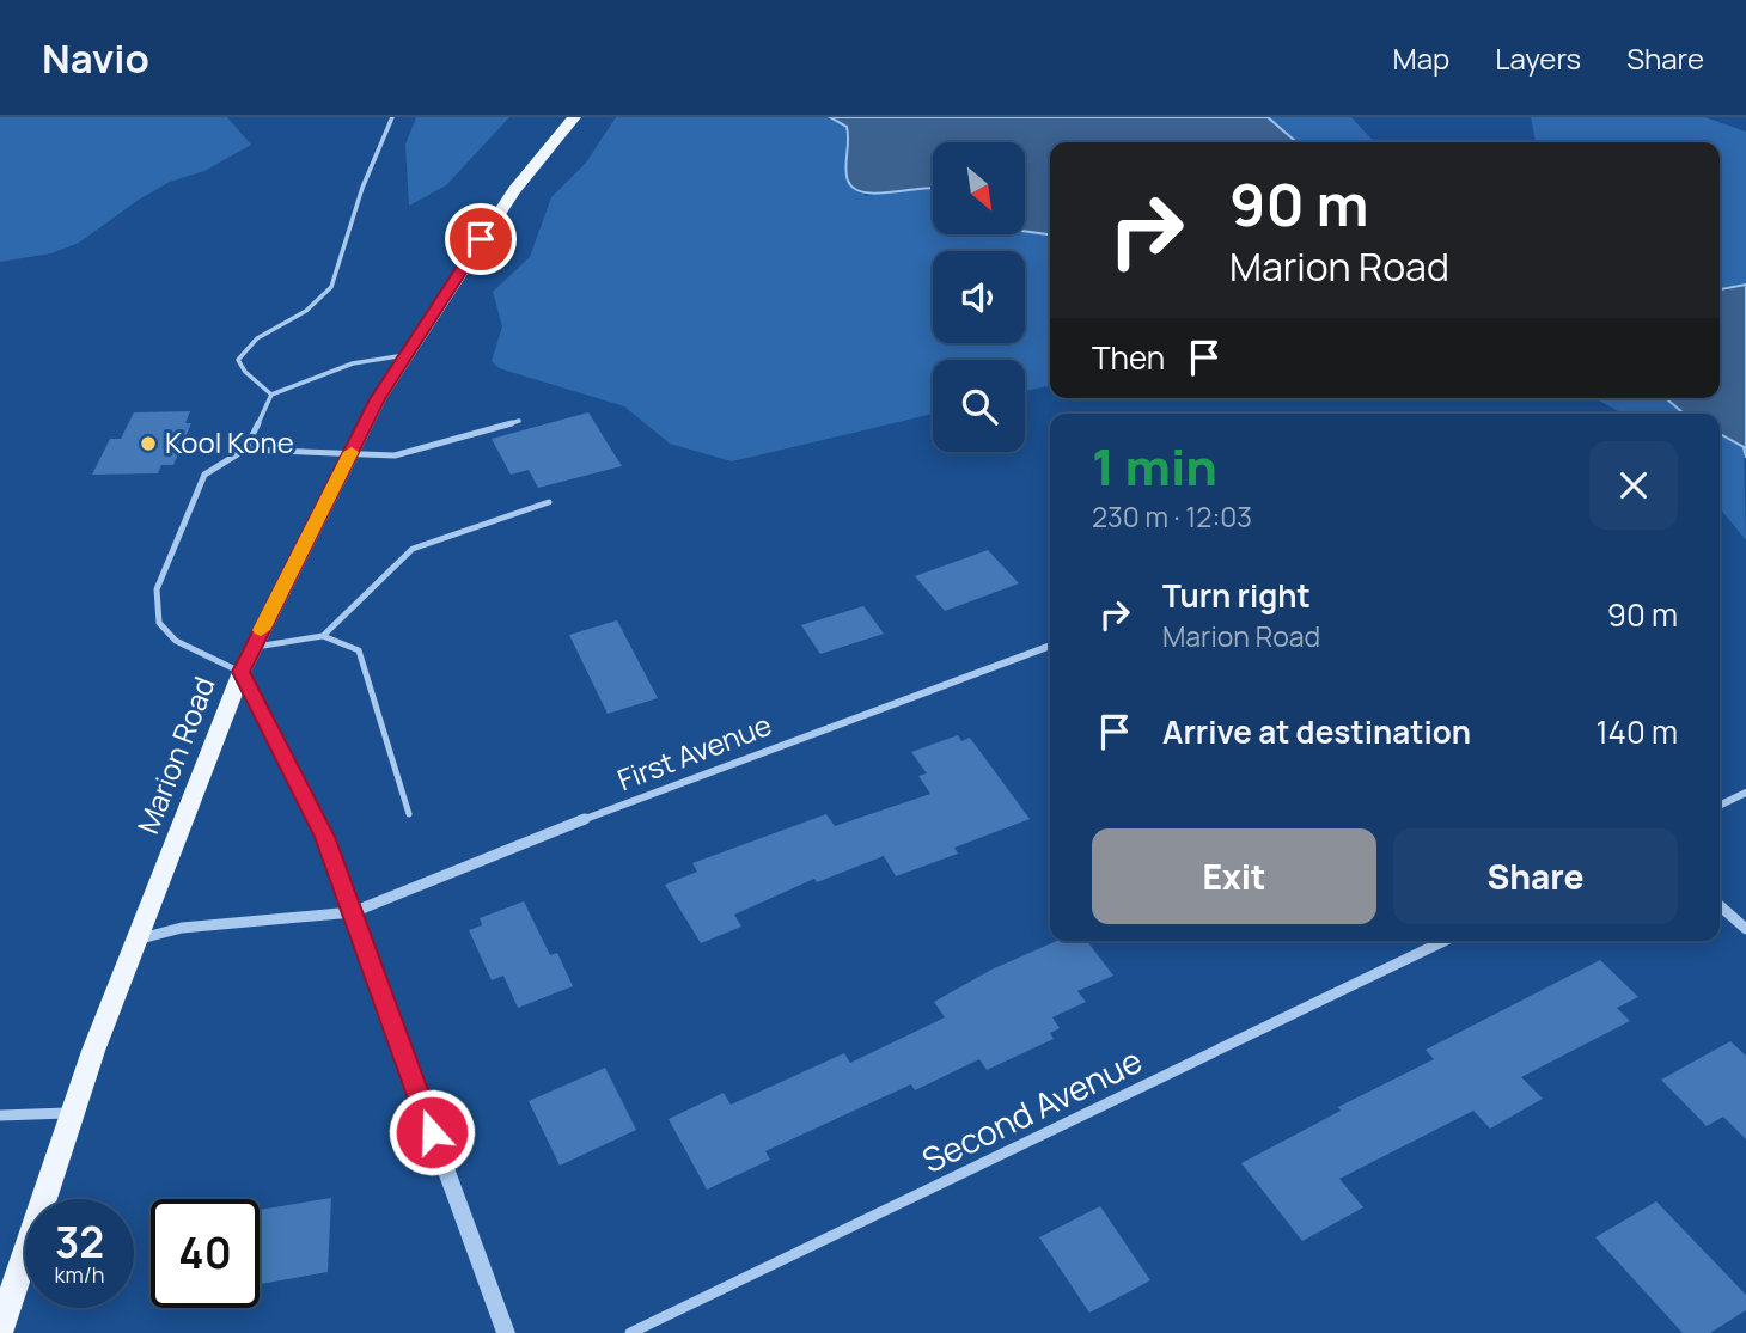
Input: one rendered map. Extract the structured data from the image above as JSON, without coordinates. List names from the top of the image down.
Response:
{
  "streets": {
    "main road": ["Marion Road"],
    "street": ["First Avenue", "Second Avenue"]
  },
  "crossings": [
    ["First Avenue", "Marion Road"]
  ],
  "places": ["Kool Kone"],
  "north": "bottom right",
  "page": {
    "header": "Navio",
    "nav": ["Map", "Layers", "Share"],
    "turn": ["90 m", "Marion Road"],
    "then": "Then",
    "heading": ["1 min", "230 m · 12:03"],
    "list": [
      {
        "name": "Turn right",
        "note": "Marion Road",
        "value": "90 m"
      },
      {
        "name": "Arrive at destination",
        "value": "140 m"
      }
    ],
    "buttons": ["Exit", "Share"],
    "speed": "32 km/h",
    "limit": "40"
  }
}
